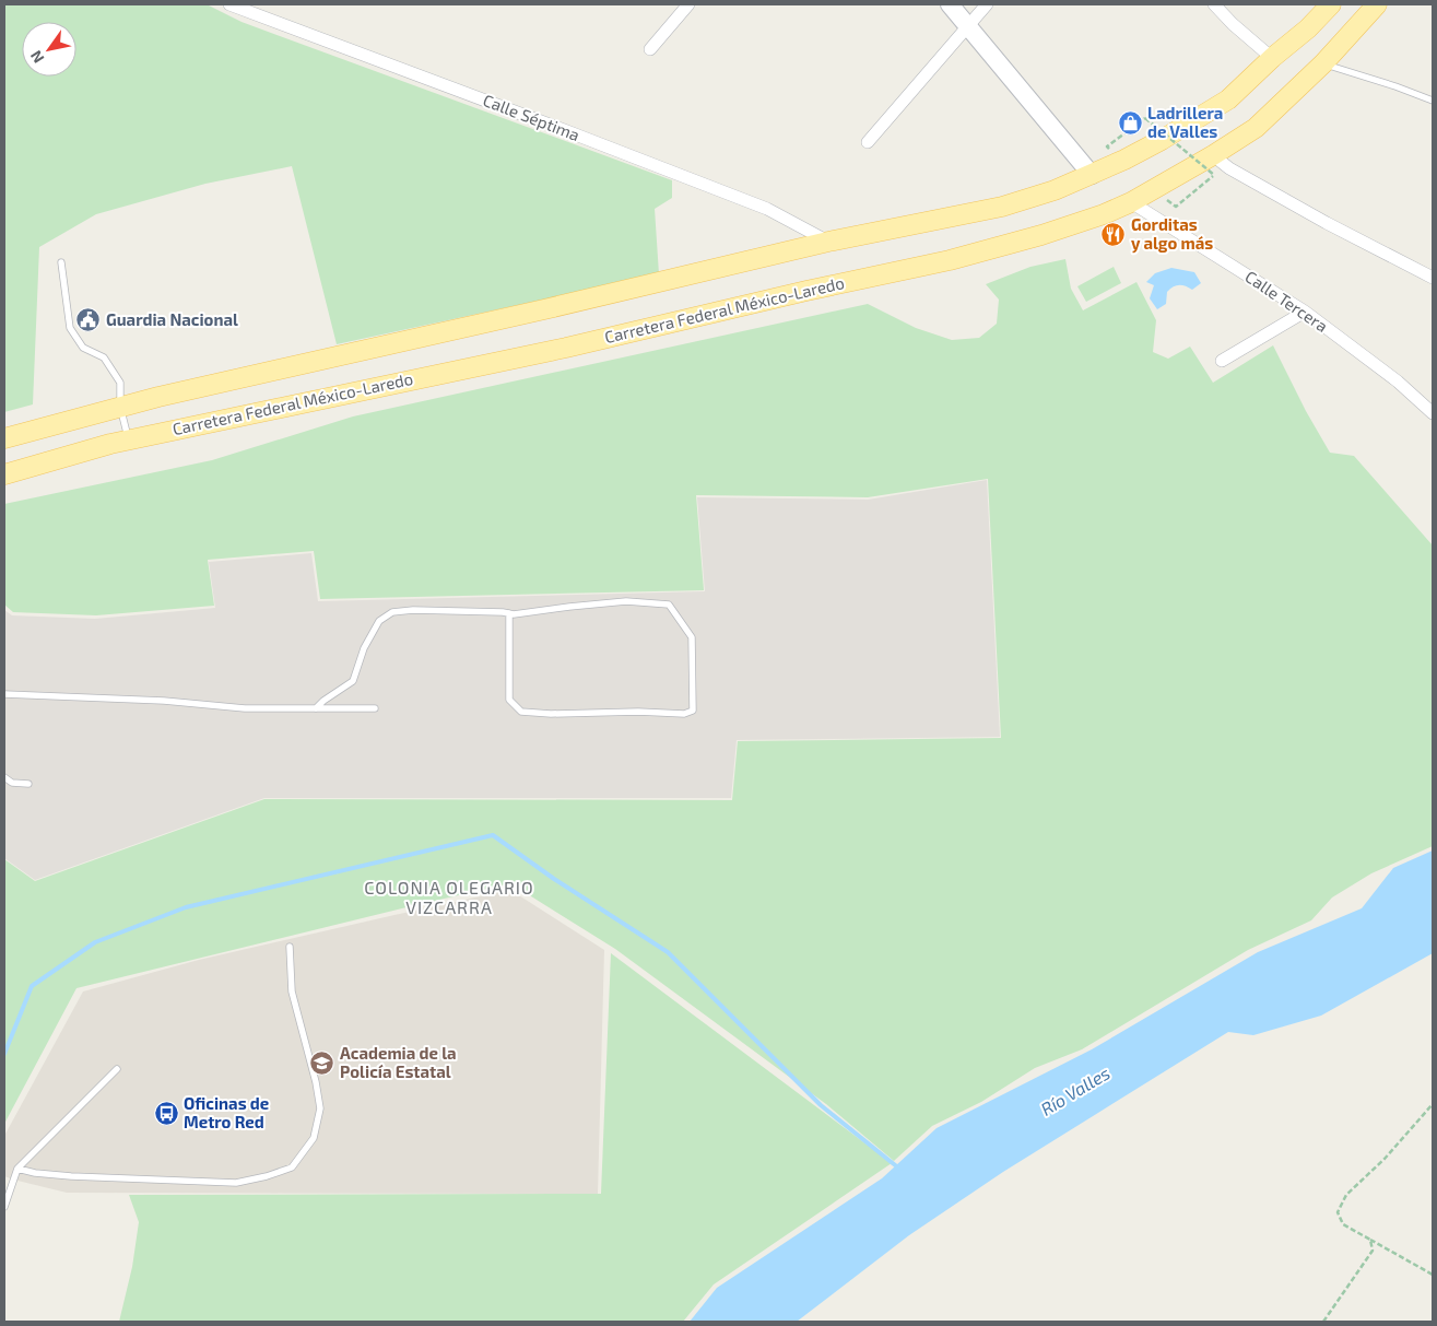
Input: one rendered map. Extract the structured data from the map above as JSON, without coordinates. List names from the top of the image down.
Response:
{
  "streets": {
    "main road": ["Carretera Federal México-Laredo"],
    "street": ["Calle Séptima", "Calle Tercera"]
  },
  "crossings": [
    ["Calle Tercera", "Carretera Federal México-Laredo"]
  ],
  "districts": ["COLONIA OLEGARIO VIZCARRA"],
  "water": ["Río Valles"],
  "places": {
    "shop": ["Ladrillera de Valles"],
    "restaurant": ["Gorditas y algo más"],
    "public building": ["Guardia Nacional"],
    "school or university": ["Academia de la Policía Estatal"],
    "bus stop": ["Oficinas de Metro Red"]
  },
  "north": "bottom left"
}
